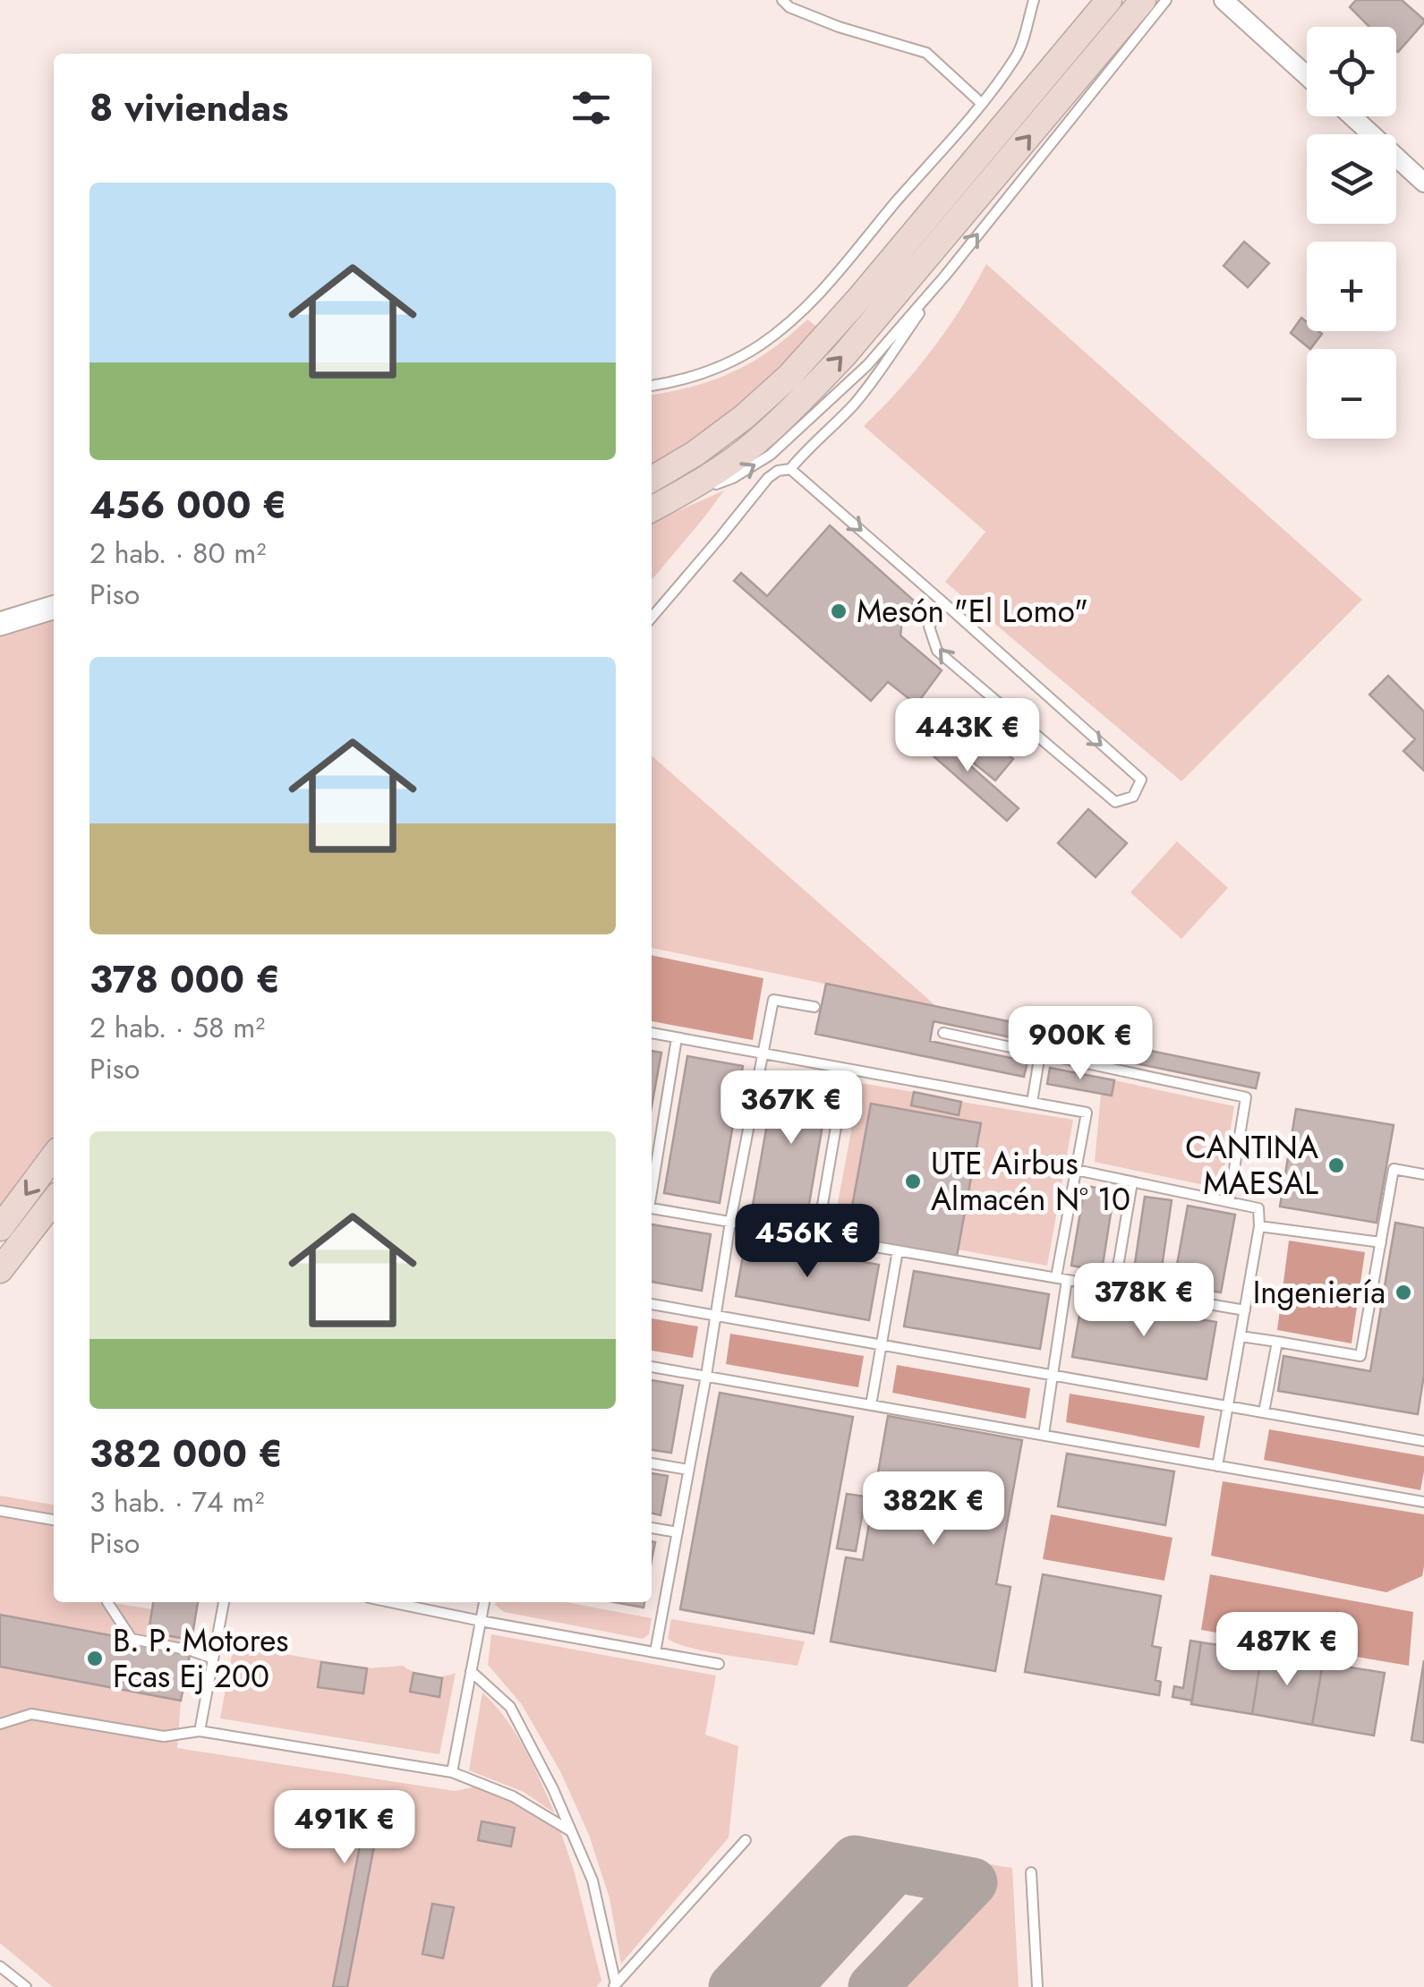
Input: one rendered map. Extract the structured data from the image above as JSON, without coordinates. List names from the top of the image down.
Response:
{
  "places": [
    "Mesón \"El Lomo\"",
    "CANTINA MAESAL",
    "UTE Airbus Almacén Nº 10",
    "Ingeniería",
    "B. P. Motores Fcas Ej 200"
  ],
  "page": {
    "map_buttons": ["+", "−"],
    "heading": "8 viviendas",
    "list": [
      {
        "name": "456 000 €",
        "note": "2 hab. · 80 m² · Piso"
      },
      {
        "name": "378 000 €",
        "note": "2 hab. · 58 m² · Piso"
      },
      {
        "name": "382 000 €",
        "note": "3 hab. · 74 m² · Piso"
      }
    ],
    "price": [
      "443K €",
      "900K €",
      "367K €",
      "456K €",
      "378K €",
      "382K €",
      "487K €",
      "491K €"
    ]
  }
}
